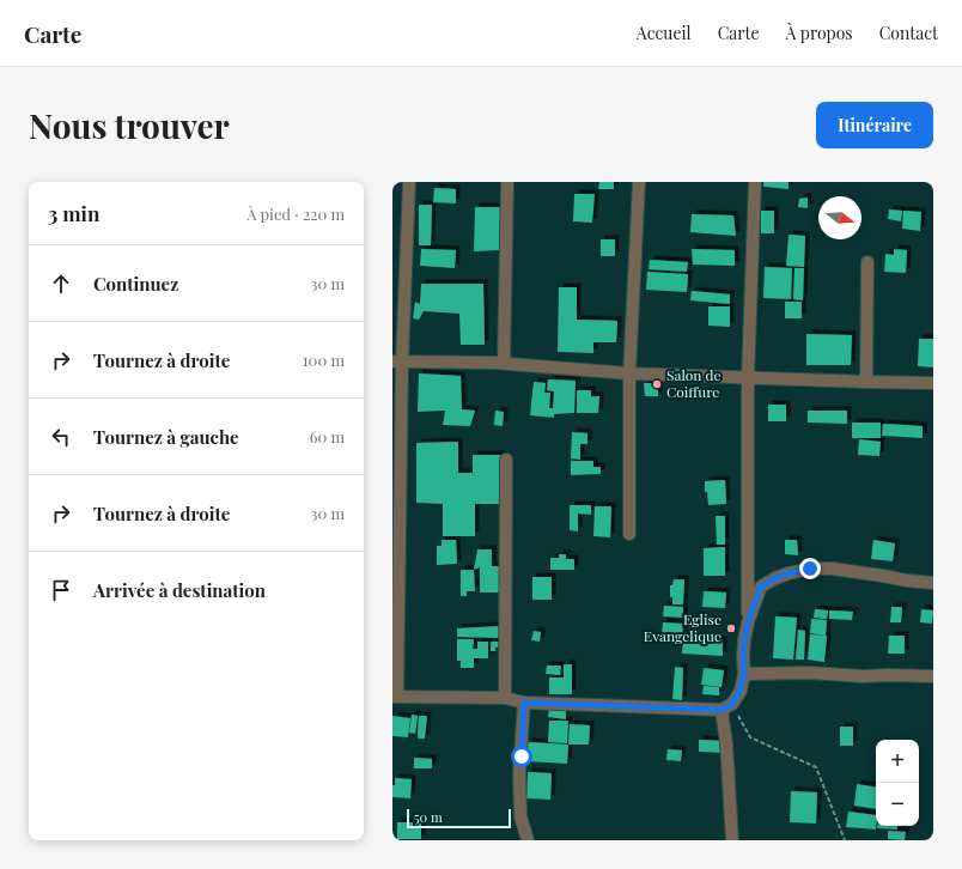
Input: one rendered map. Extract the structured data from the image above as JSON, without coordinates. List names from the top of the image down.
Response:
{
  "places": ["Salon de Coiffure", "Eglise Evangelique"],
  "scale_bar": "50 m",
  "north": "right",
  "page": {
    "header": "Carte",
    "nav": [
      "Accueil",
      "Carte",
      "À propos",
      "Contact"
    ],
    "buttons": "Itinéraire",
    "title": "Nous trouver",
    "heading": ["3 min", "À pied · 220 m"],
    "list": [
      ["Continuez", "30 m"],
      ["Tournez à droite", "100 m"],
      ["Tournez à gauche", "60 m"],
      ["Tournez à droite", "30 m"],
      "Arrivée à destination"
    ],
    "map_buttons": ["+", "−"],
    "scale": "50 m"
  }
}
